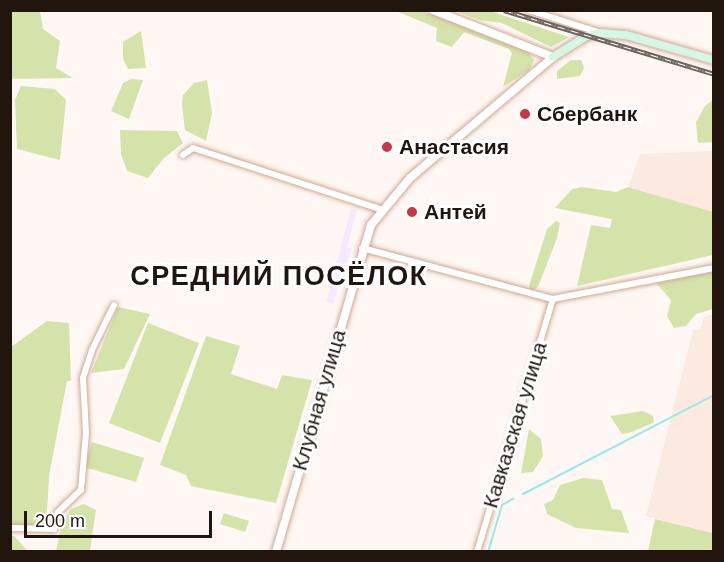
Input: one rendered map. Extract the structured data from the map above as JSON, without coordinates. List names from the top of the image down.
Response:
{
  "streets": {
    "street": ["Клубная улица", "Кавказская улица"]
  },
  "districts": ["СРЕДНИЙ ПОСЁЛОК"],
  "places": ["Сбербанк", "Анастасия", "Антей"],
  "scale_bar": "200 m"
}
